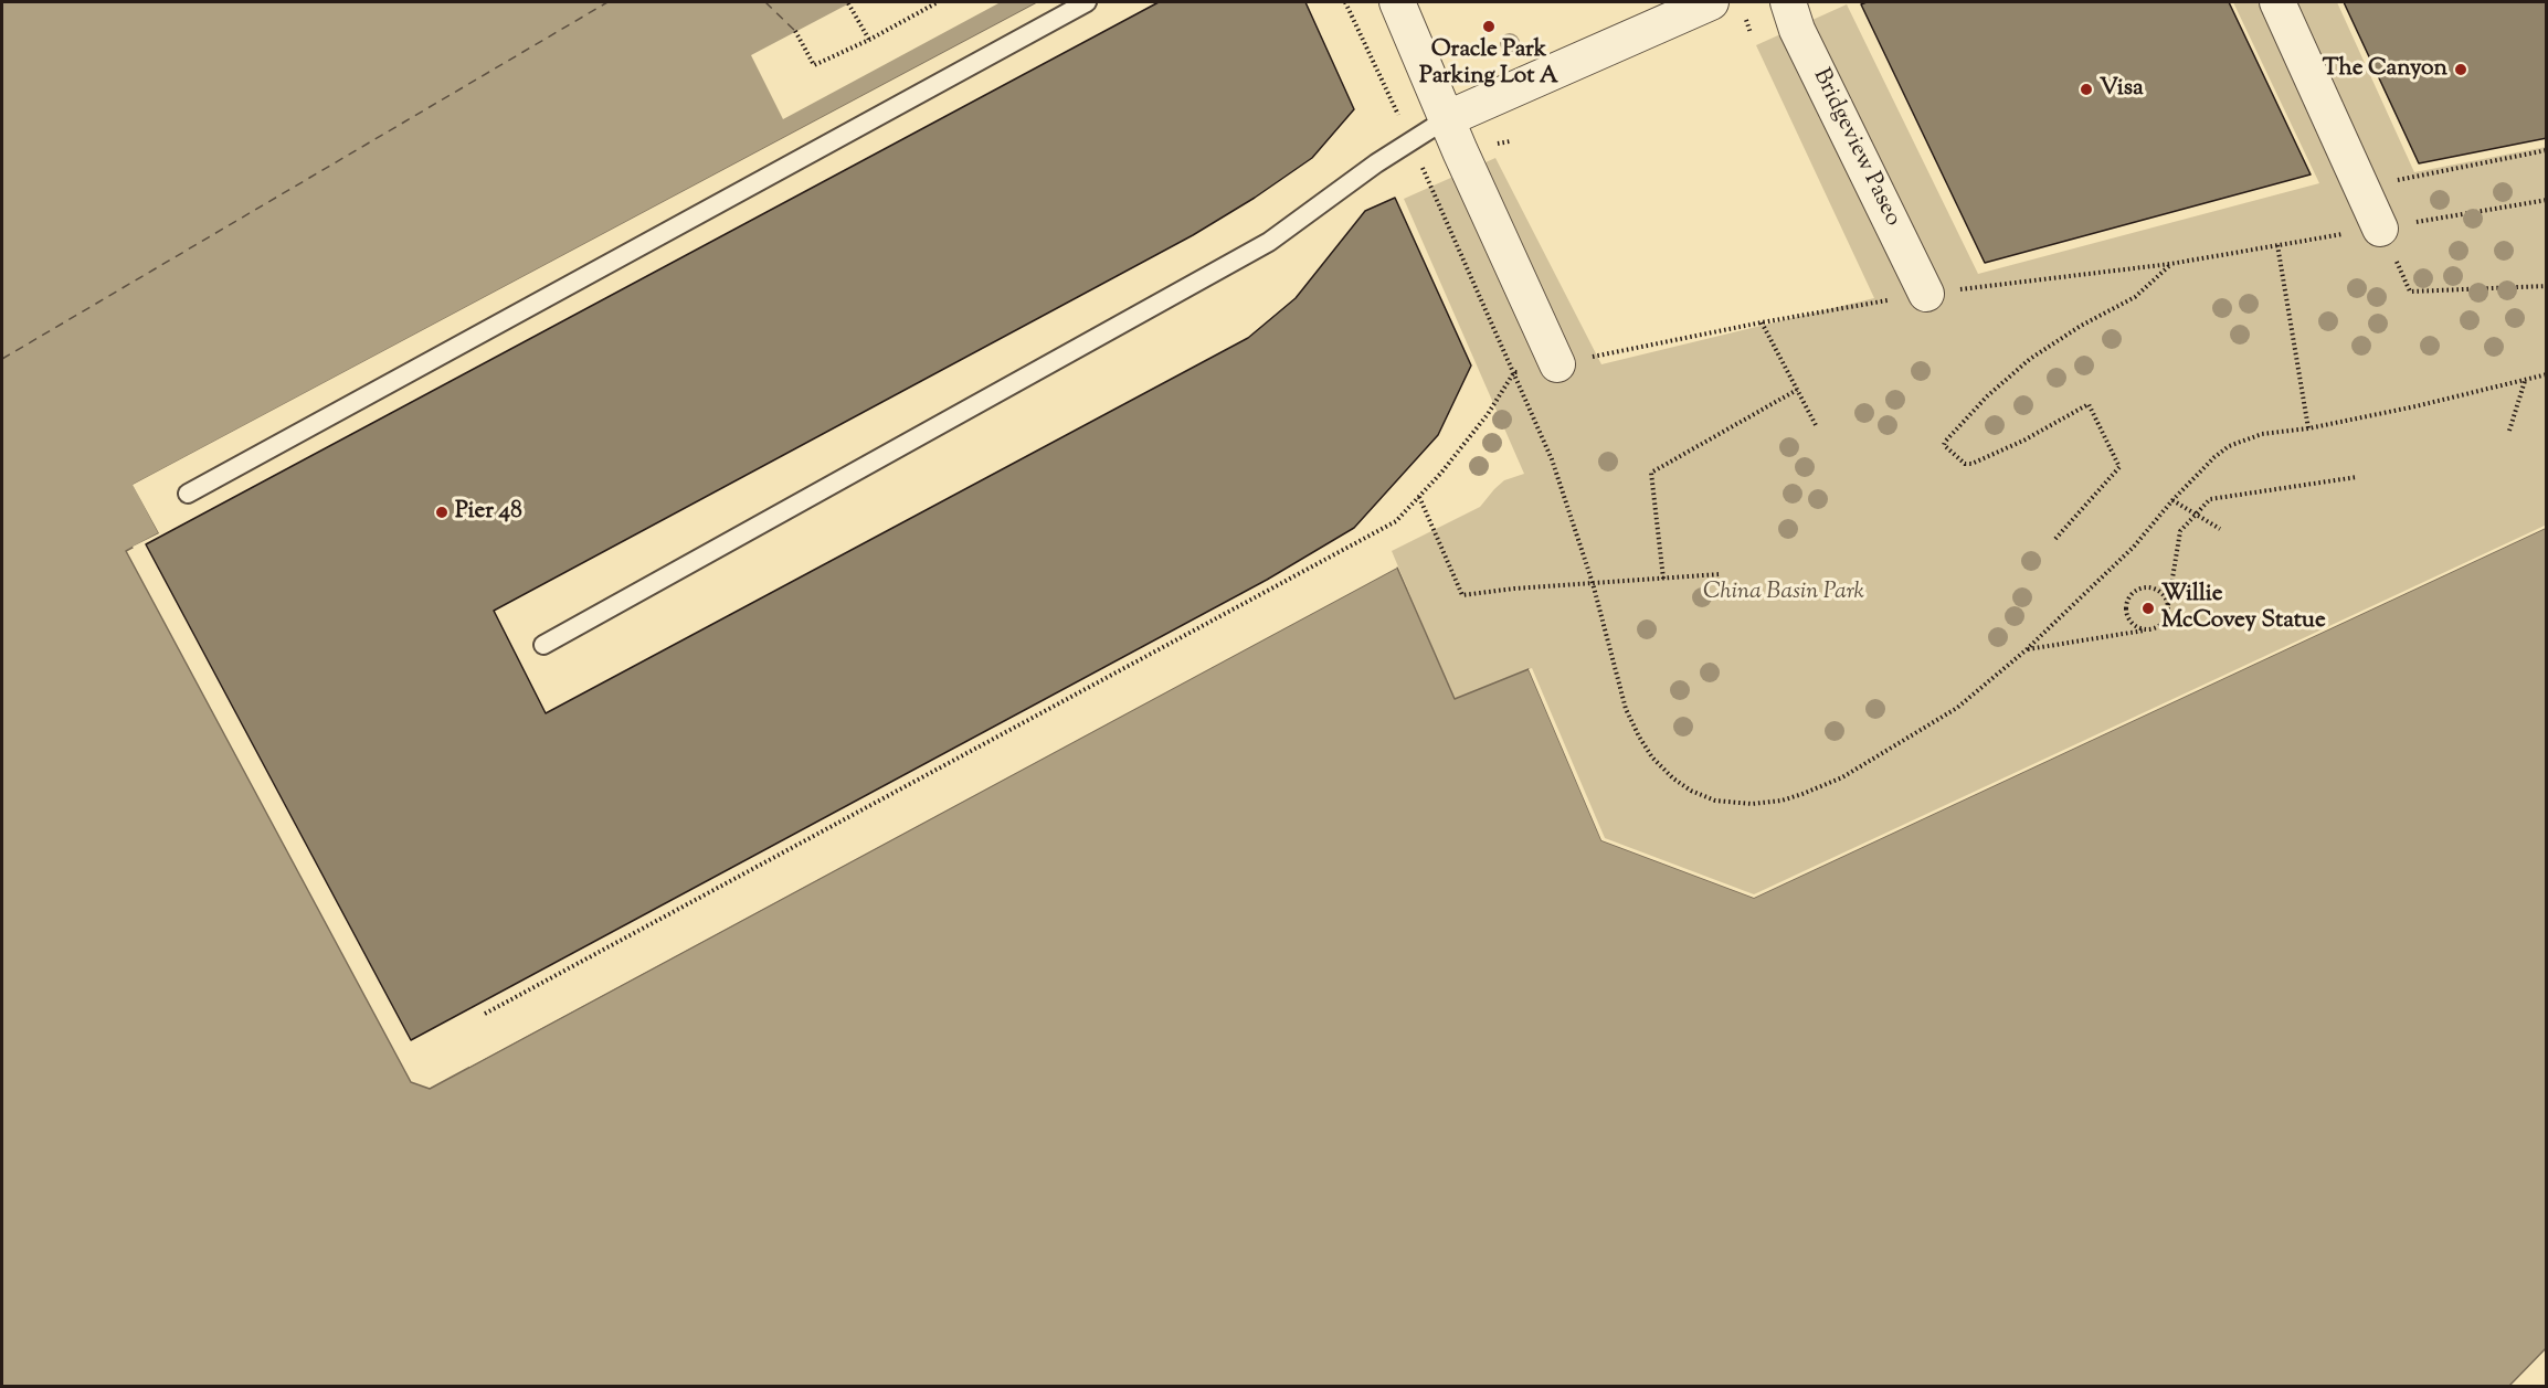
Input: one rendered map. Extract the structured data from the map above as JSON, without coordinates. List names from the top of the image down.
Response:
{
  "streets": {
    "street": ["Bridgeview Paseo"]
  },
  "parks": ["China Basin Park"],
  "places": [
    "Oracle Park Parking Lot A",
    "The Canyon",
    "Visa",
    "Pier 48",
    "Willie McCovey Statue"
  ]
}
